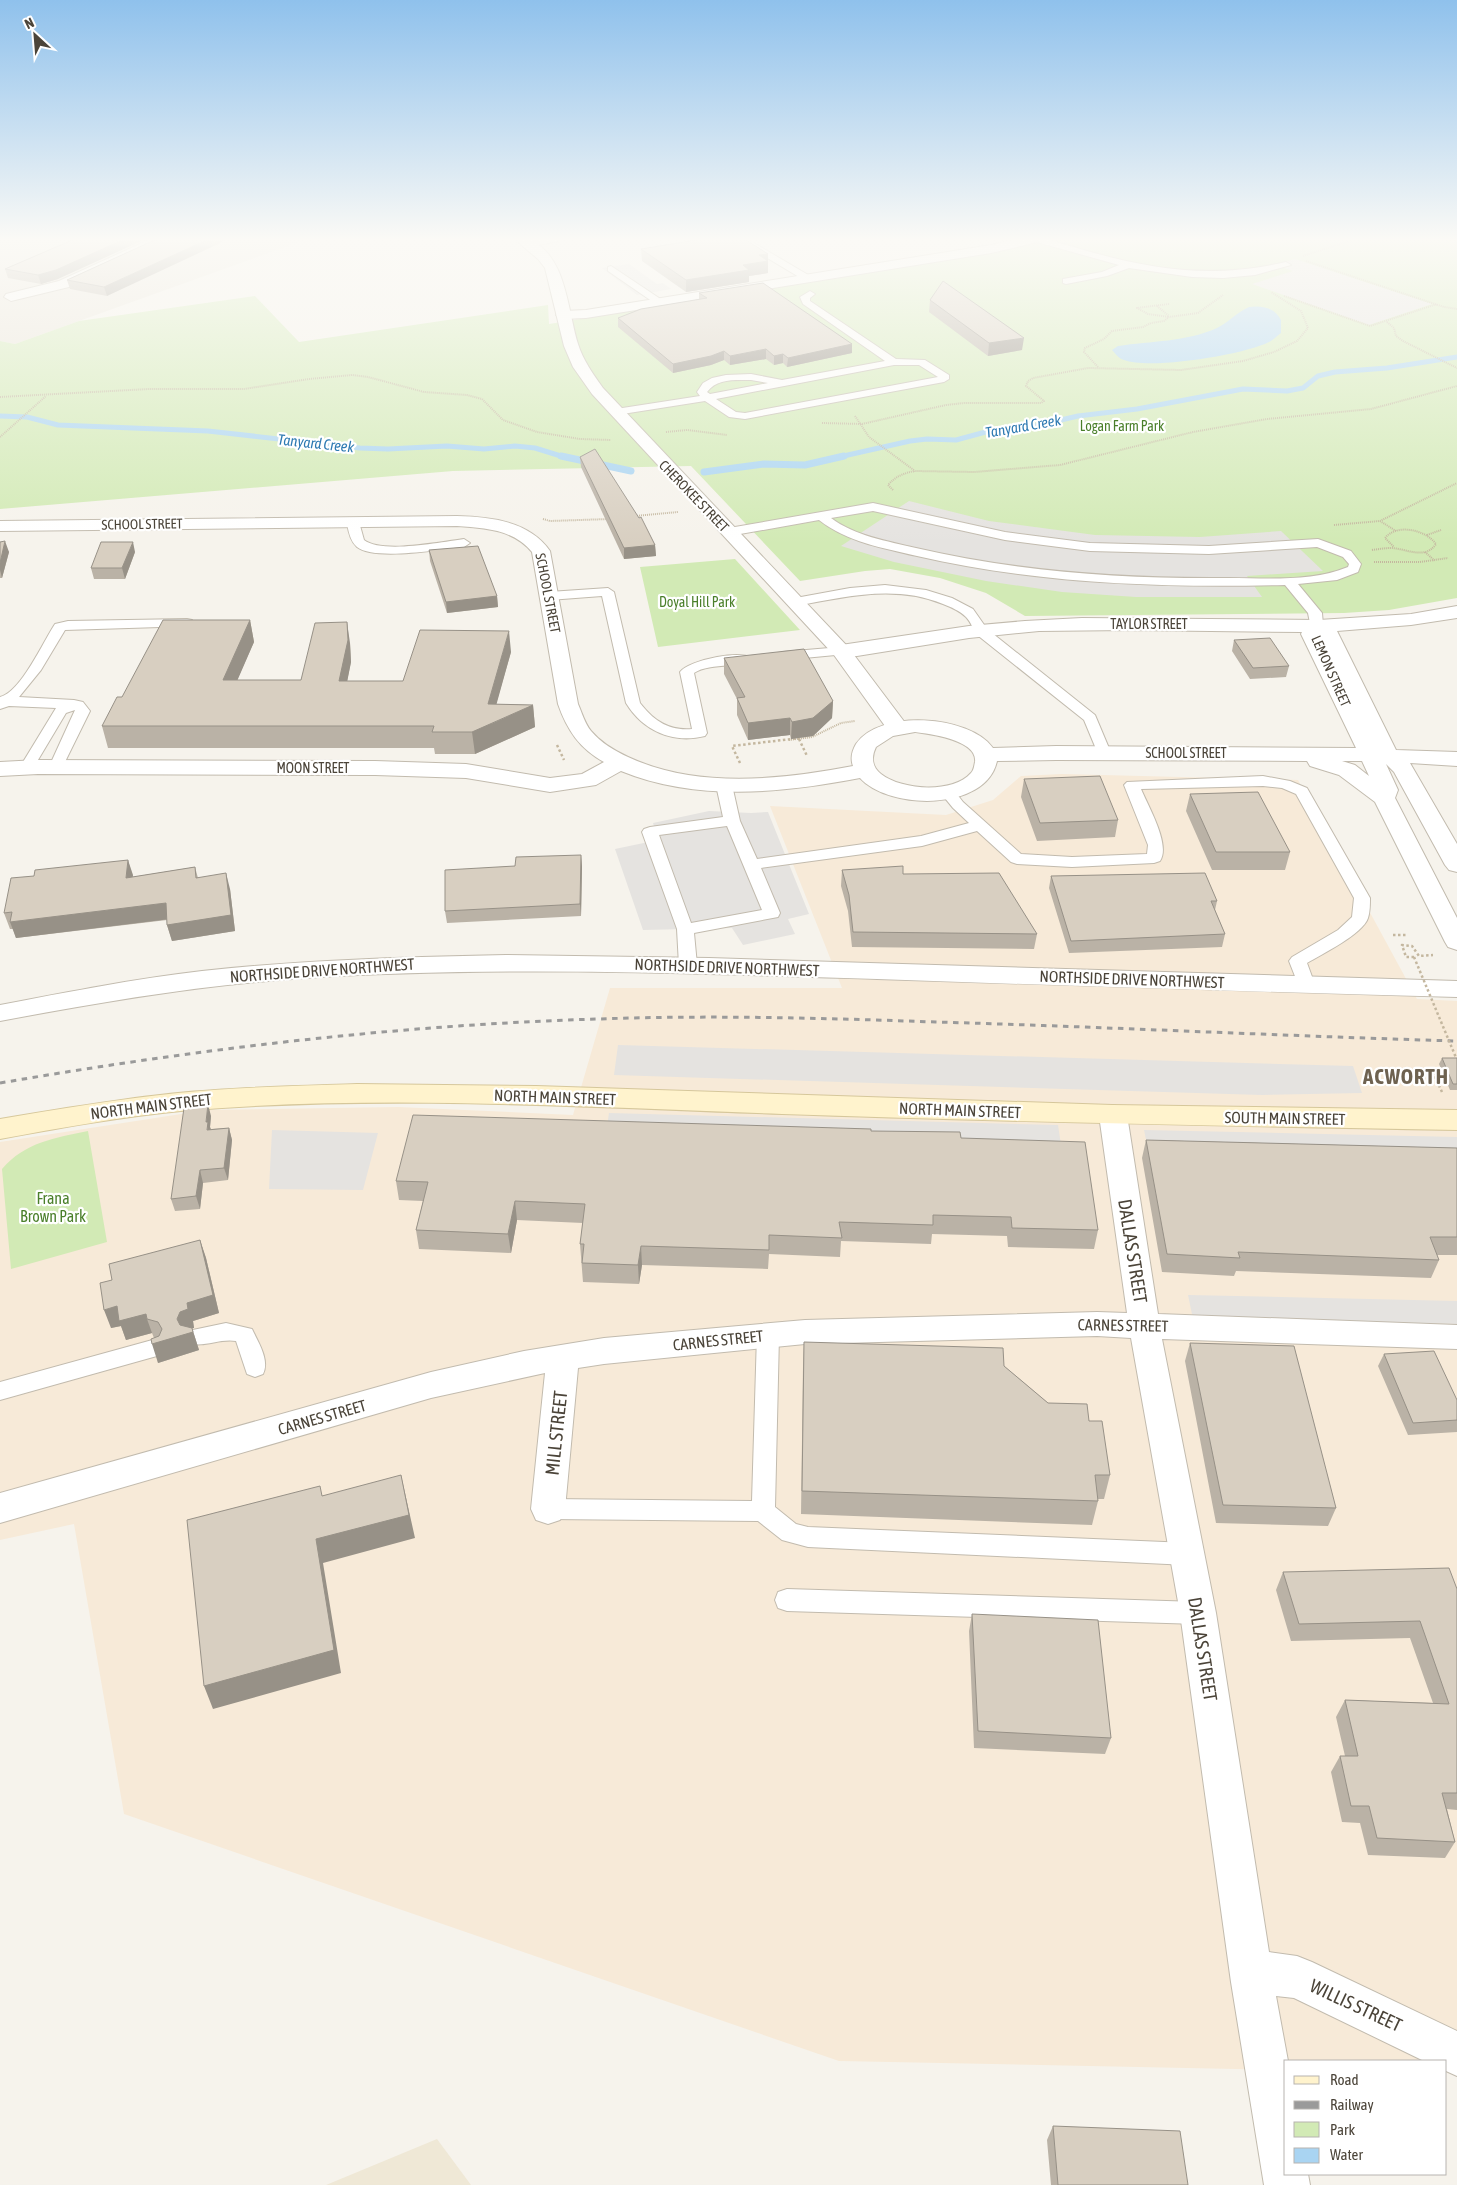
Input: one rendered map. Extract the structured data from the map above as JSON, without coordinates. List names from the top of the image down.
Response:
{
  "streets": {
    "main road": ["NORTH MAIN STREET", "SOUTH MAIN STREET"],
    "street": [
      "CHEROKEE STREET",
      "SCHOOL STREET",
      "TAYLOR STREET",
      "LEMON STREET",
      "MOON STREET",
      "NORTHSIDE DRIVE NORTHWEST",
      "DALLAS STREET",
      "CARNES STREET",
      "MILL STREET",
      "WILLIS STREET"
    ]
  },
  "crossings": [
    ["CHEROKEE STREET", "TAYLOR STREET"],
    ["SCHOOL STREET", "LEMON STREET"],
    ["SCHOOL STREET", "MOON STREET"],
    ["TAYLOR STREET", "LEMON STREET"],
    ["NORTH MAIN STREET", "SOUTH MAIN STREET"],
    ["NORTH MAIN STREET", "DALLAS STREET"],
    ["SOUTH MAIN STREET", "DALLAS STREET"],
    ["DALLAS STREET", "CARNES STREET"],
    ["DALLAS STREET", "WILLIS STREET"],
    ["CARNES STREET", "MILL STREET"]
  ],
  "districts": ["ACWORTH"],
  "water": ["Tanyard Creek"],
  "parks": ["Logan Farm Park", "Doyal Hill Park", "Frana Brown Park"],
  "legend": [
    "Road",
    "Railway",
    "Park",
    "Water"
  ],
  "north": "top left"
}
